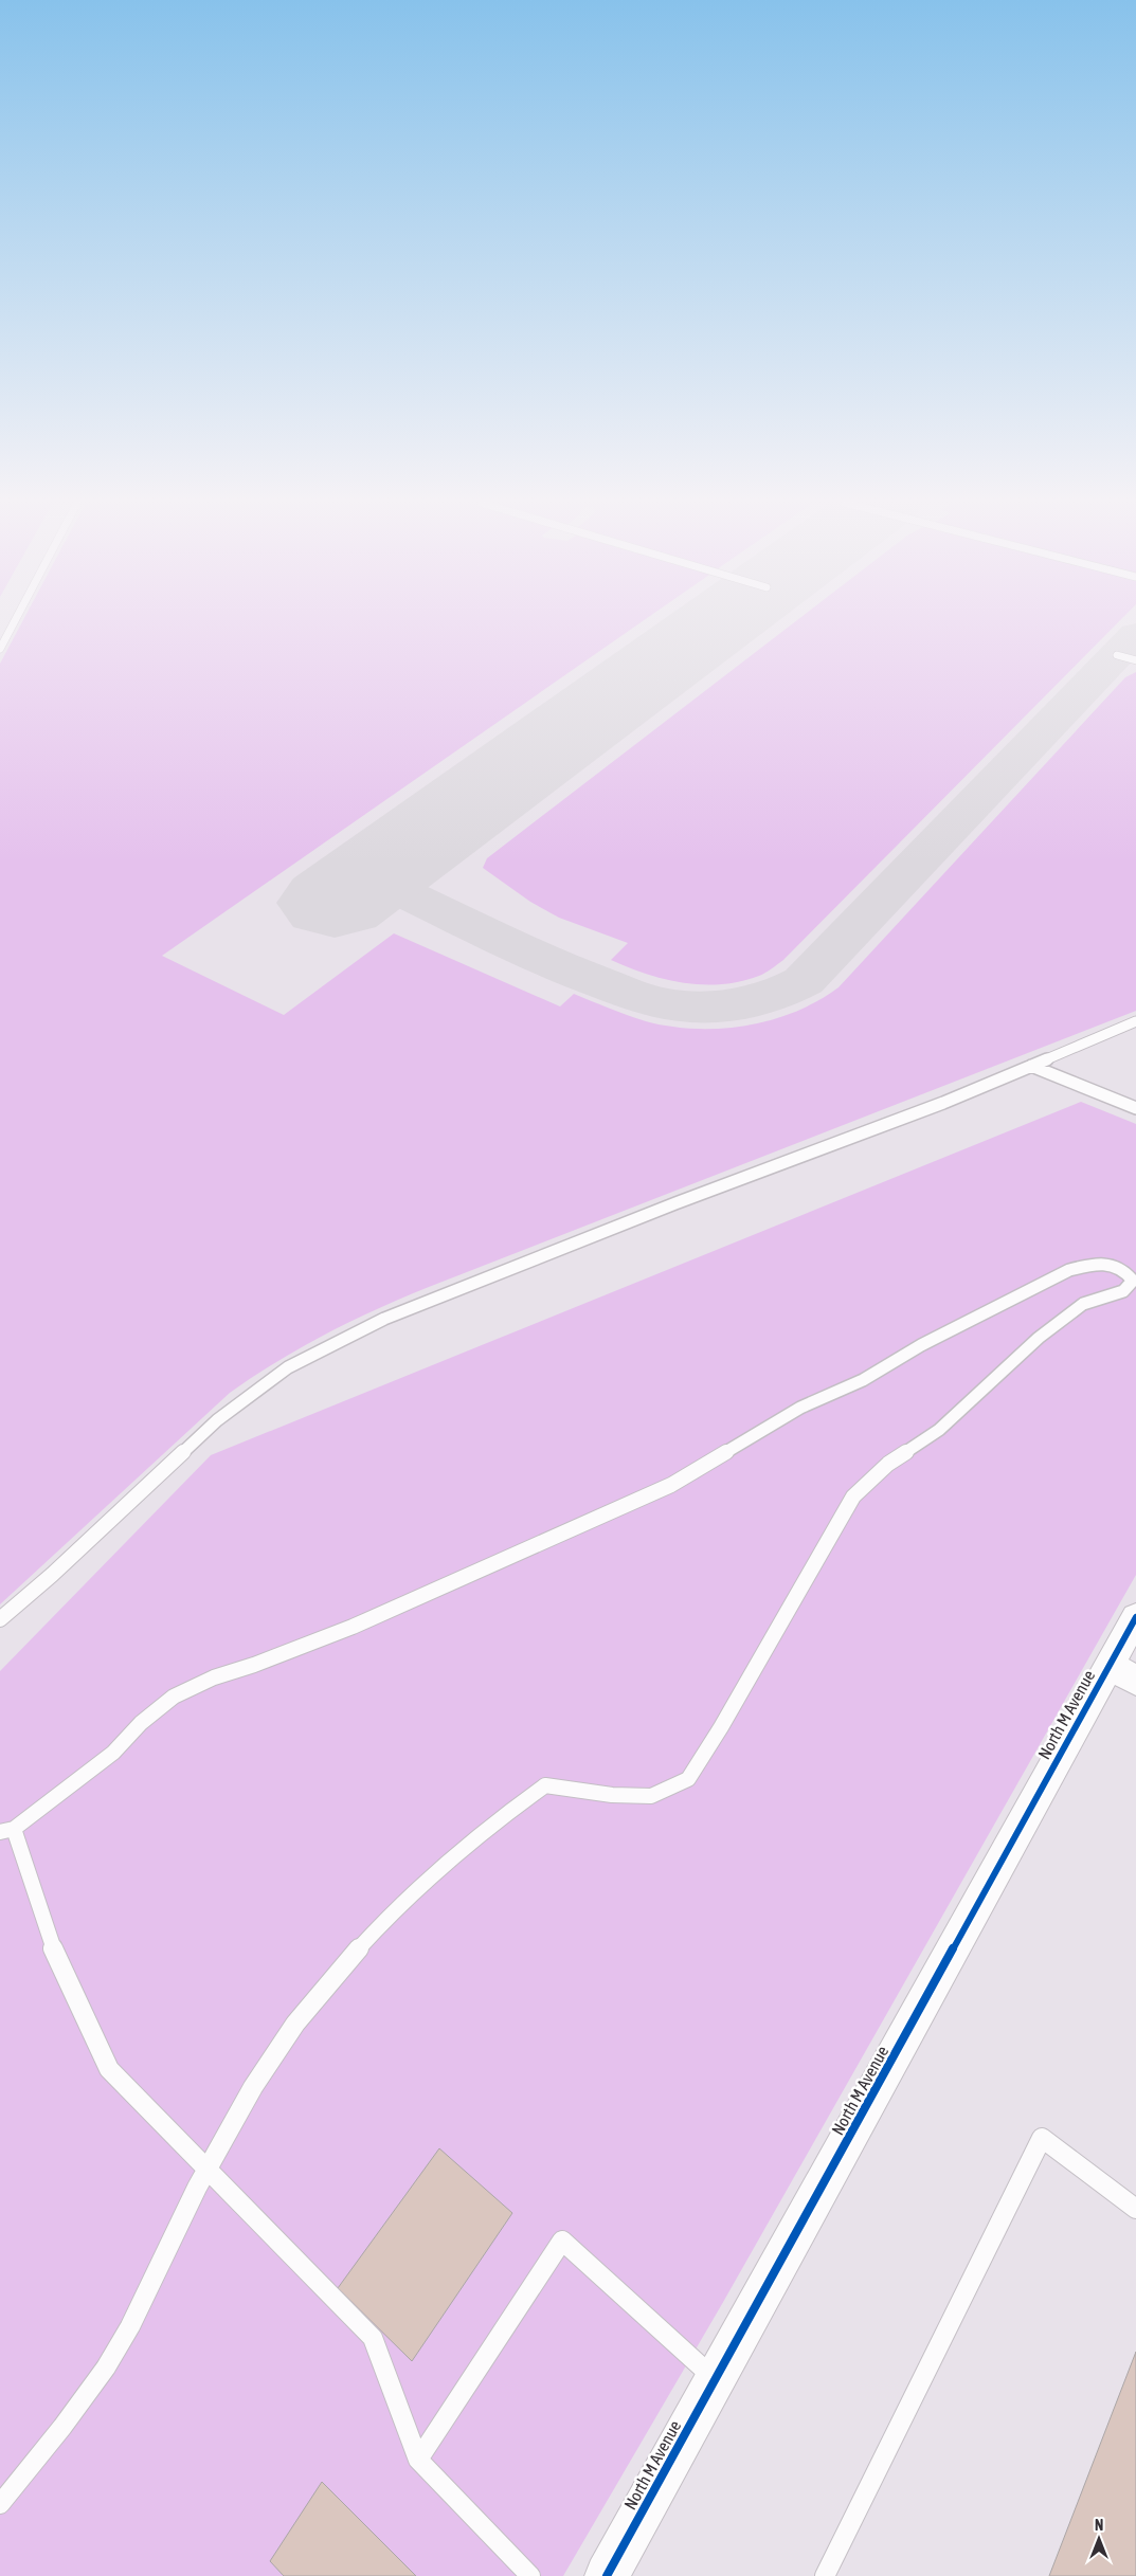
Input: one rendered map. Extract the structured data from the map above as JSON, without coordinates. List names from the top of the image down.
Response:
{
  "streets": {
    "street": ["North M Avenue"]
  },
  "north": "top"
}
